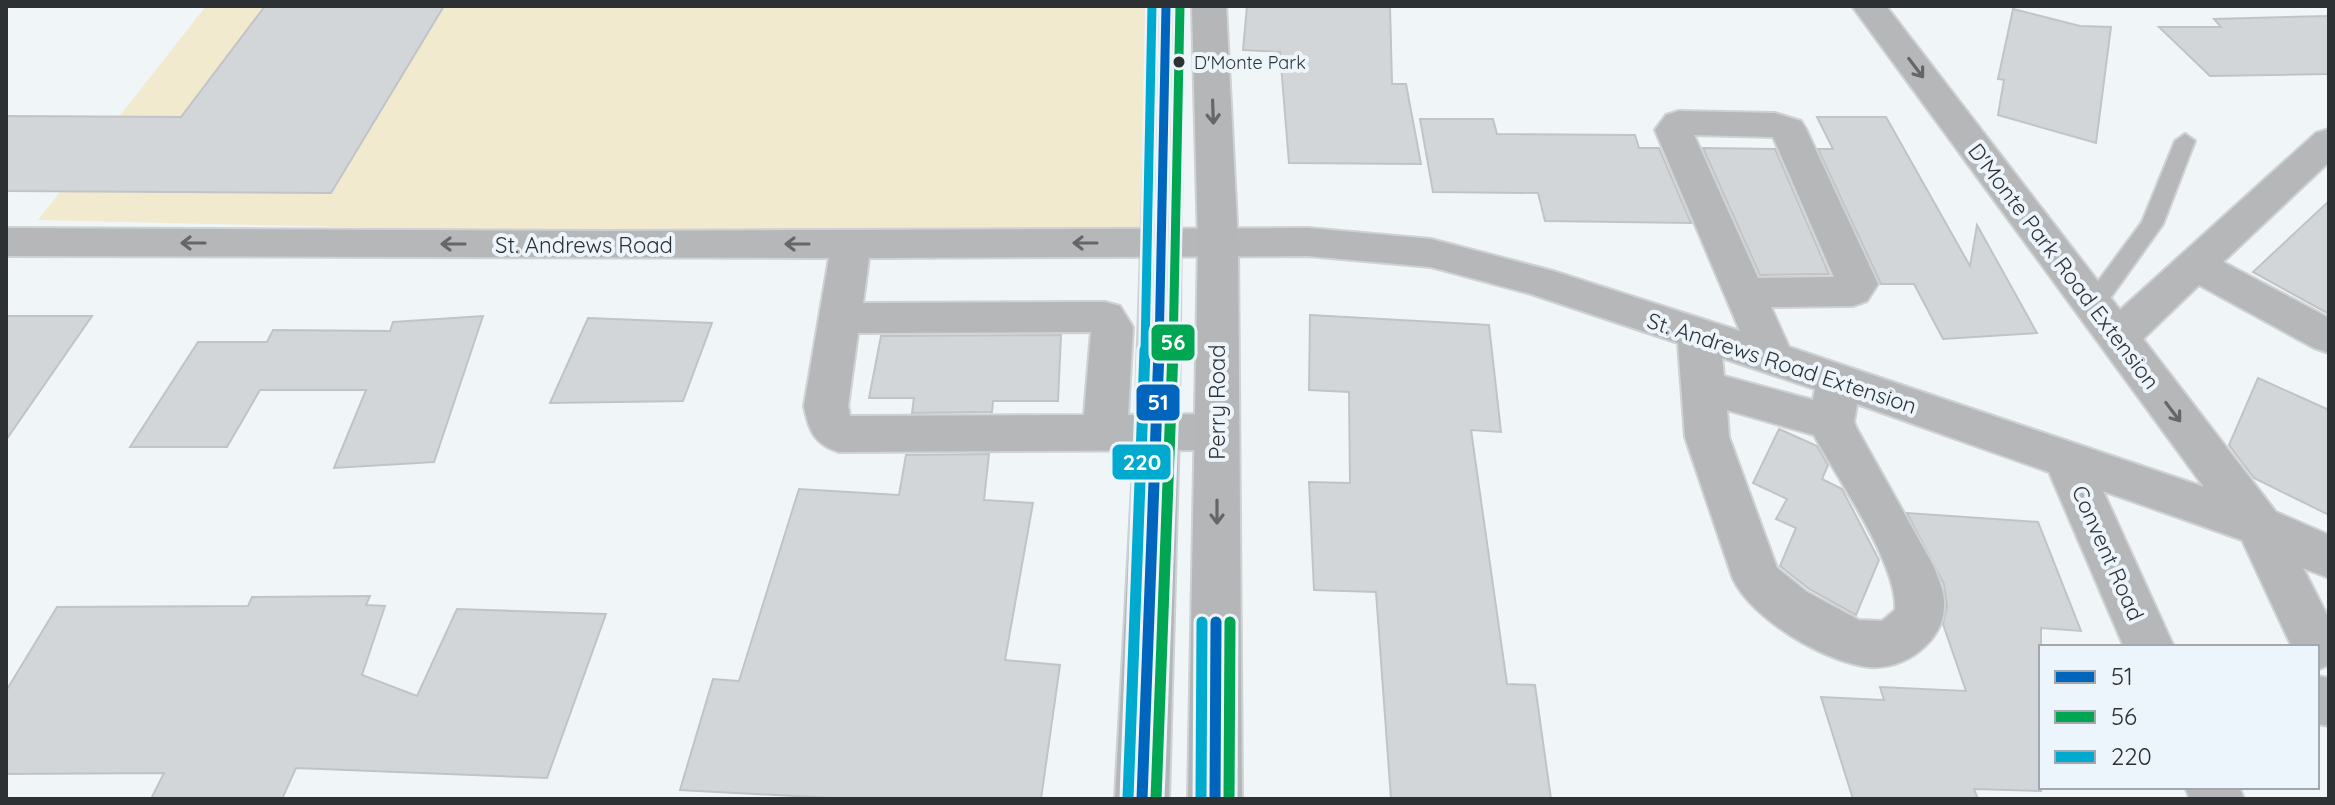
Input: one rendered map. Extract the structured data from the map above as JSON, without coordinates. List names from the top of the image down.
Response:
{
  "streets": {
    "main road": ["Perry Road"],
    "street": [
      "St. Andrews Road",
      "D'Monte Park Road Extension",
      "St. Andrews Road Extension",
      "Convent Road"
    ]
  },
  "crossings": [
    ["St. Andrews Road", "St. Andrews Road Extension"],
    ["D'Monte Park Road Extension", "St. Andrews Road Extension"],
    ["St. Andrews Road Extension", "Perry Road"],
    ["St. Andrews Road Extension", "Convent Road"]
  ],
  "one_way": ["St. Andrews Road"],
  "places": ["D'Monte Park"],
  "lines": ["transit line 51", "transit line 56", "transit line 220"],
  "legend": ["51", "56", "220"]
}
